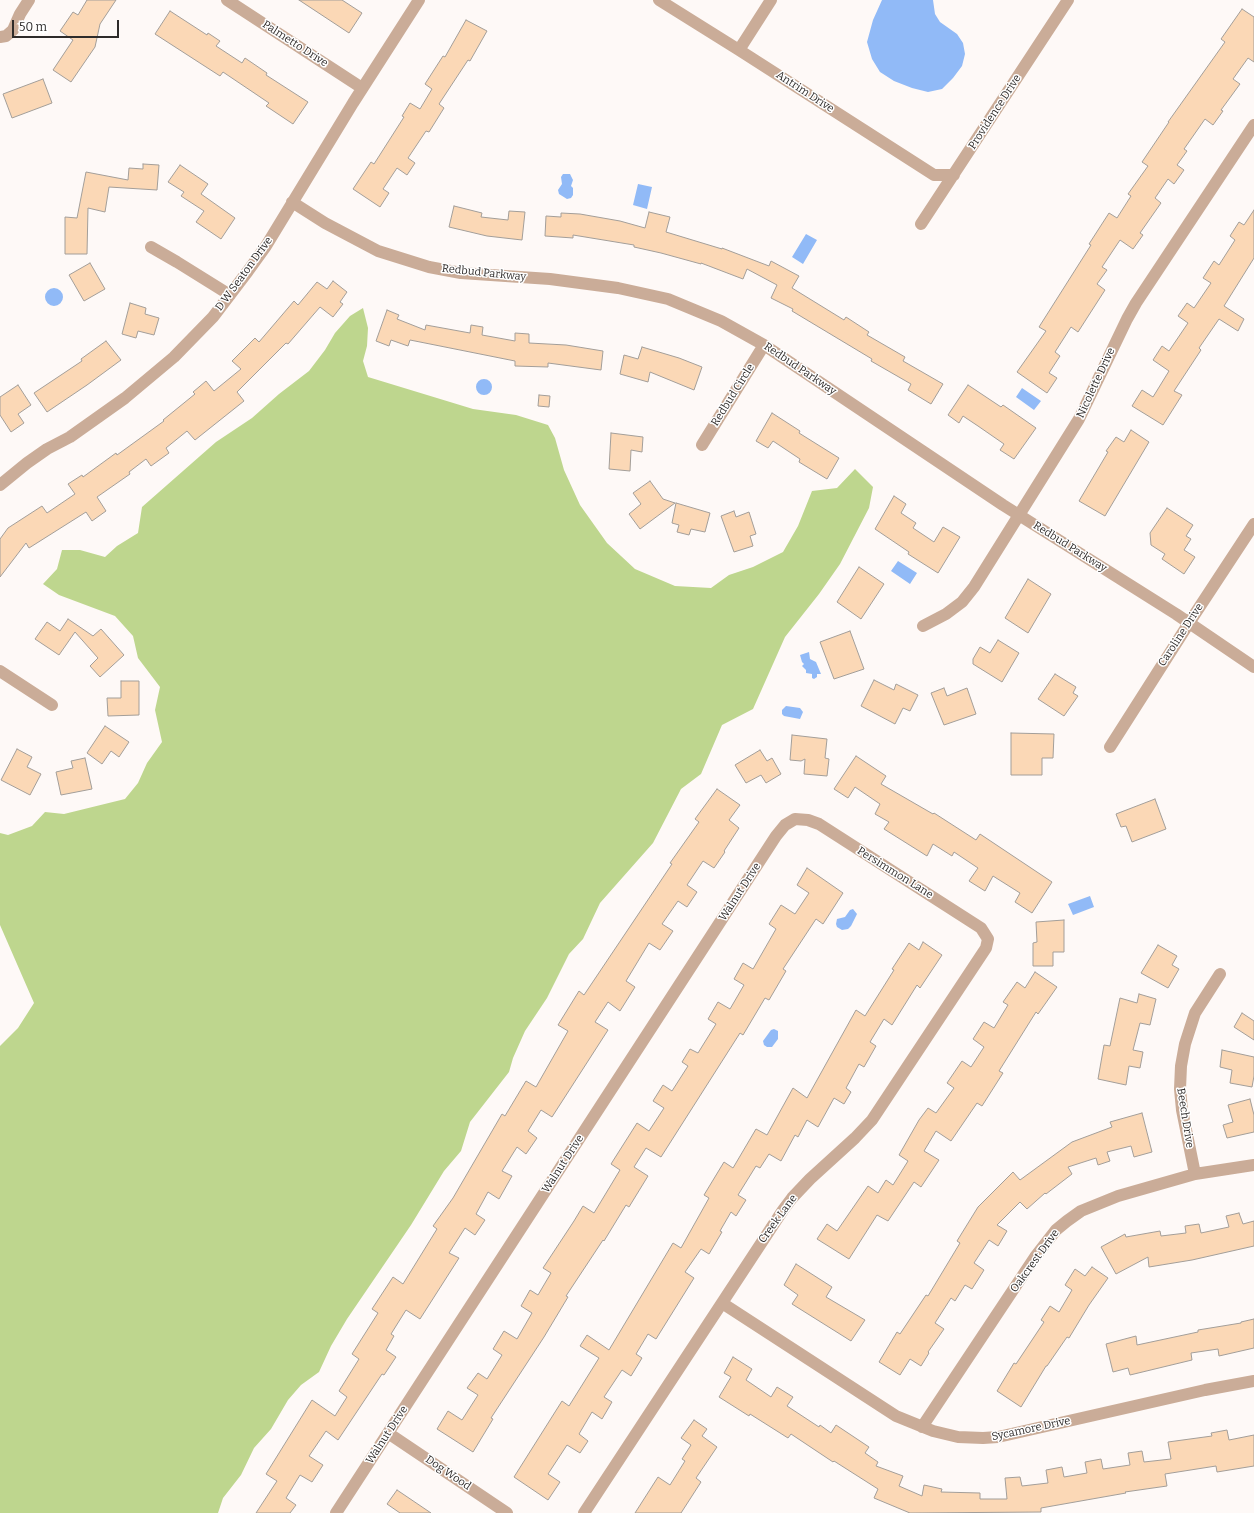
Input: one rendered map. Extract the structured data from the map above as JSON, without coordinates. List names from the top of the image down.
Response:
{
  "streets": {
    "street": [
      "Palmetto Drive",
      "Antrim Drive",
      "Providence Drive",
      "Redbud Parkway",
      "D W Seaton Drive",
      "Nicolette Drive",
      "Redbud Circle",
      "Caroline Drive",
      "Persimmon Lane",
      "Walnut Drive",
      "Beech Drive",
      "Creek Lane",
      "Oakcrest Drive",
      "Sycamore Drive",
      "Dog Wood"
    ]
  },
  "crossings": [
    ["Palmetto Drive", "D W Seaton Drive"],
    ["Antrim Drive", "Providence Drive"],
    ["Redbud Parkway", "D W Seaton Drive"],
    ["Redbud Parkway", "Nicolette Drive"],
    ["Redbud Parkway", "Redbud Circle"],
    ["Redbud Parkway", "Caroline Drive"],
    ["Persimmon Lane", "Walnut Drive"],
    ["Persimmon Lane", "Creek Lane"],
    ["Walnut Drive", "Dog Wood"],
    ["Beech Drive", "Oakcrest Drive"],
    ["Creek Lane", "Sycamore Drive"],
    ["Oakcrest Drive", "Sycamore Drive"]
  ],
  "scale_bar": "50 m"
}
